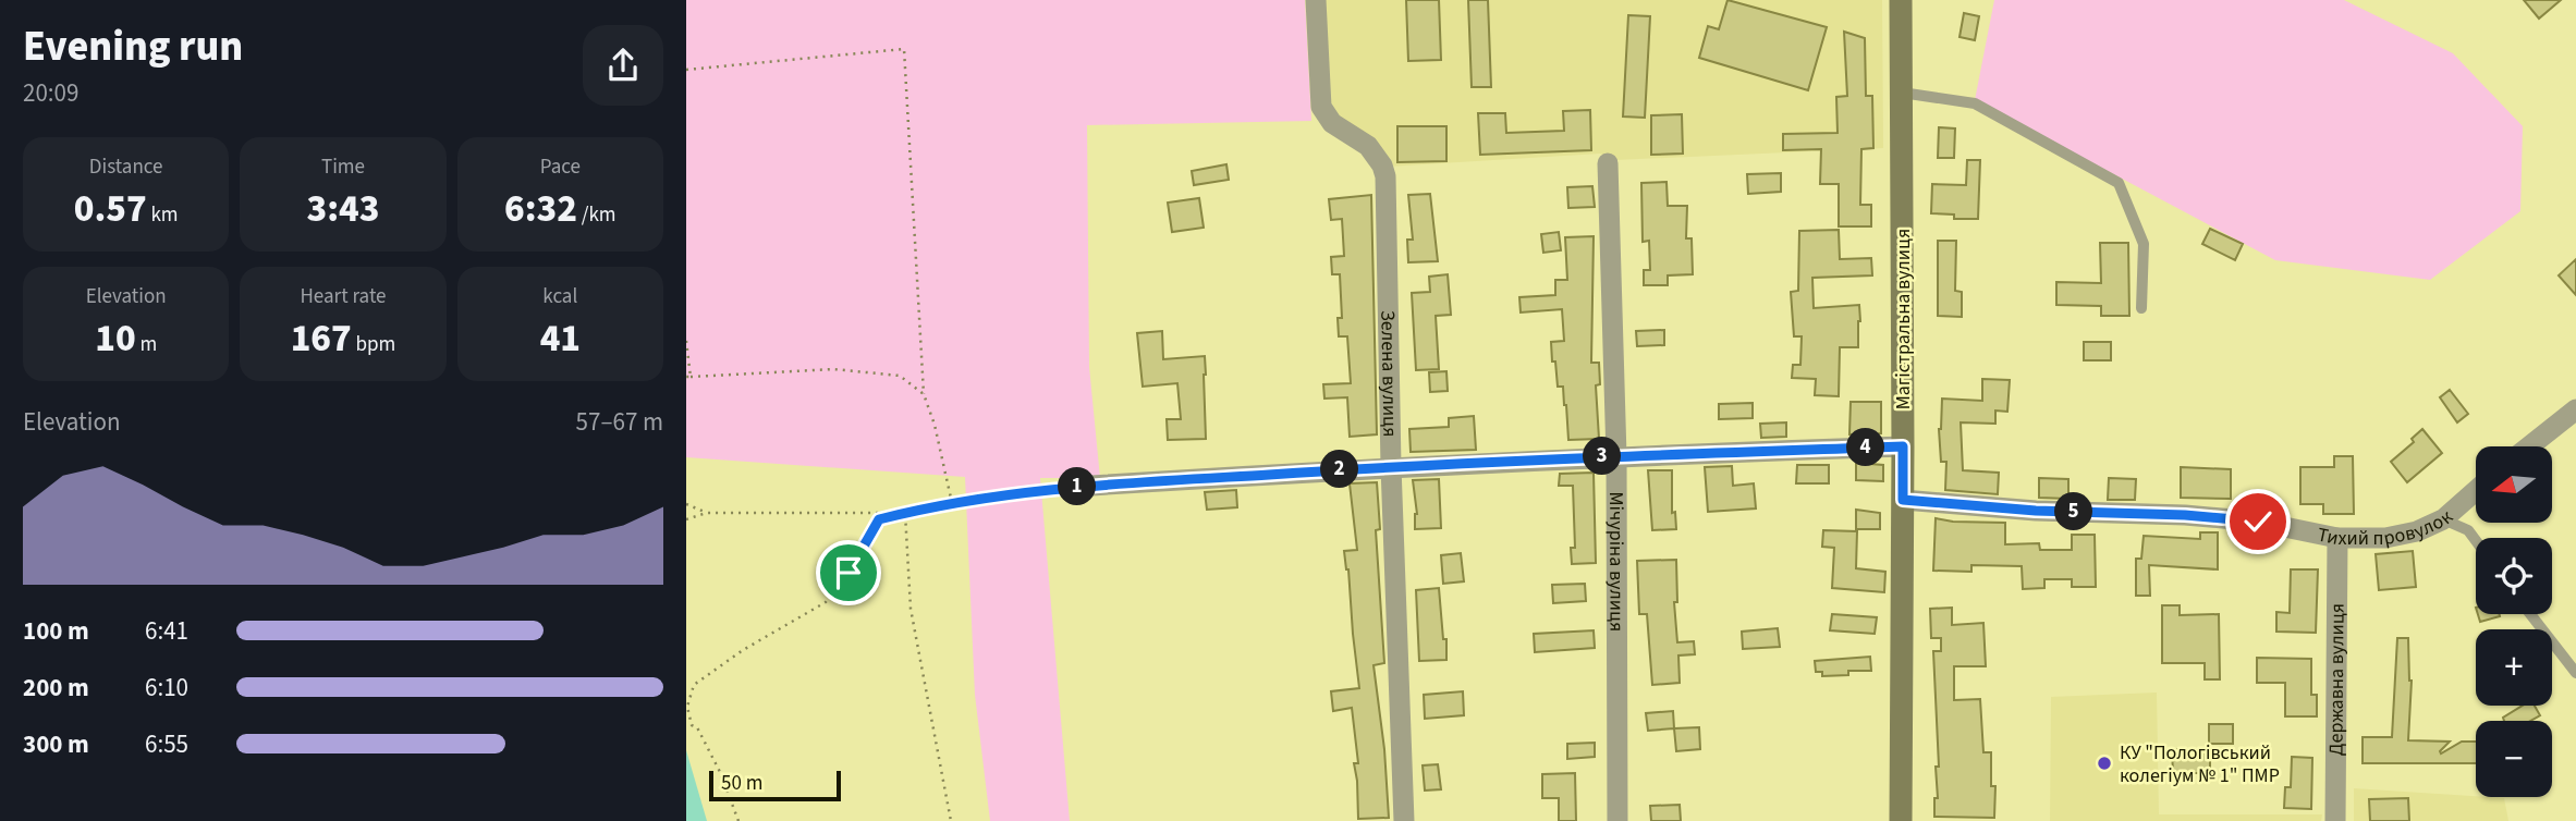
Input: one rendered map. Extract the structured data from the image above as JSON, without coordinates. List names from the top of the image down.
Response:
{
  "streets": {
    "main road": ["Магістральна вулиця"],
    "street": [
      "Зелена вулиця",
      "Тихий провулок",
      "Мічуріна вулиця",
      "Державна вулиця"
    ]
  },
  "crossings": [
    ["Магістральна вулиця", "Тихий провулок"],
    ["Тихий провулок", "Державна вулиця"]
  ],
  "places": ["КУ \"Пологівський колегіум № 1\" ПМР"],
  "scale_bar": "50 m",
  "north": "left",
  "page": {
    "heading": ["Evening run", "20:09"],
    "stats": [
      ["Distance", "0.57 km"],
      ["Time", "3:43"],
      ["Pace", "6:32 /km"],
      ["Elevation", "10 m"],
      ["Heart rate", "167 bpm"],
      ["kcal", "41"]
    ],
    "chart": ["Elevation", "57–67 m"],
    "pins": [
      "4",
      "3",
      "2",
      "1",
      "5"
    ],
    "map_buttons": ["+", "−"],
    "list": [
      {
        "name": "100 m",
        "note": "6:41"
      },
      {
        "name": "200 m",
        "note": "6:10"
      },
      {
        "name": "300 m",
        "note": "6:55"
      }
    ],
    "scale": "50 m"
  }
}
